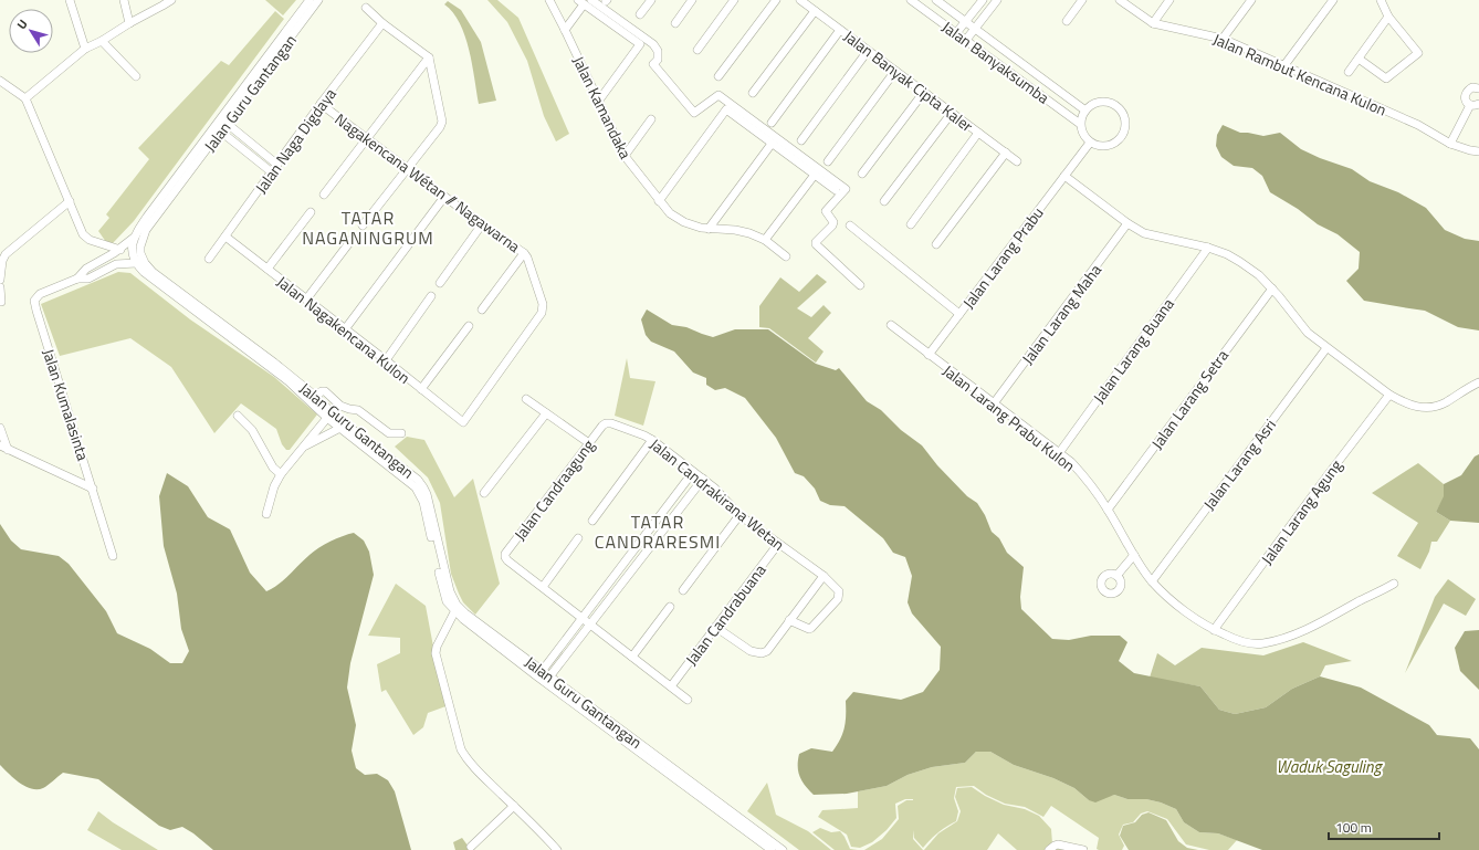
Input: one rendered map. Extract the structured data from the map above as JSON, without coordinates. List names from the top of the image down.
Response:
{
  "streets": {
    "street": [
      "Jalan Banyaksumba",
      "Jalan Rambut Kencana Kulon",
      "Jalan Banyak Cipta Kaler",
      "Jalan Guru Gantangan",
      "Jalan Kamandaka",
      "Jalan Naga Digdaya",
      "Nagakencana Wétan // Nagawarna",
      "Jalan Larang Prabu",
      "Jalan Larang Maha",
      "Jalan Nagakencana Kulon",
      "Jalan Larang Buana",
      "Jalan Larang Setra",
      "Jalan Kumalasinta",
      "Jalan Larang Prabu Kulon",
      "Jalan Larang Asri",
      "Jalan Candraagung",
      "Jalan Candrakirana Wetan",
      "Jalan Larang Agung",
      "Jalan Candrabuana"
    ]
  },
  "crossings": [
    ["Jalan Banyaksumba", "Jalan Larang Prabu"],
    ["Jalan Naga Digdaya", "Nagakencana Wétan // Nagawarna"],
    ["Jalan Naga Digdaya", "Jalan Nagakencana Kulon"],
    ["Nagakencana Wétan // Nagawarna", "Jalan Nagakencana Kulon"],
    ["Jalan Larang Prabu", "Jalan Larang Prabu Kulon"],
    ["Jalan Larang Maha", "Jalan Larang Prabu Kulon"],
    ["Jalan Larang Buana", "Jalan Larang Prabu Kulon"],
    ["Jalan Larang Setra", "Jalan Larang Prabu Kulon"],
    ["Jalan Larang Prabu Kulon", "Jalan Larang Asri"],
    ["Jalan Larang Prabu Kulon", "Jalan Larang Agung"],
    ["Jalan Candraagung", "Jalan Candrakirana Wetan"],
    ["Jalan Candrakirana Wetan", "Jalan Candrabuana"]
  ],
  "districts": ["TATAR NAGANINGRUM", "TATAR CANDRARESMI"],
  "water": ["Waduk Saguling"],
  "scale_bar": "100 m",
  "north": "top left"
}
